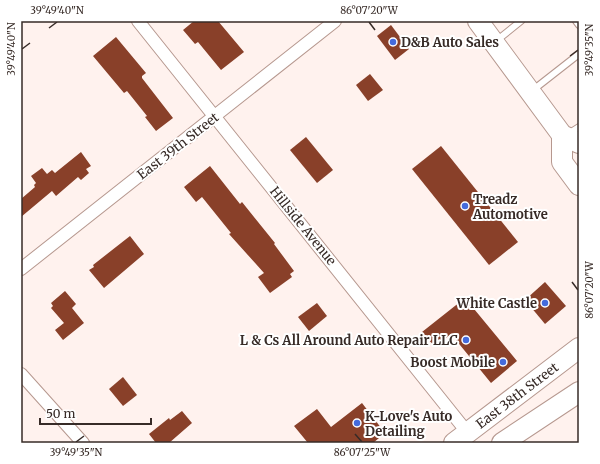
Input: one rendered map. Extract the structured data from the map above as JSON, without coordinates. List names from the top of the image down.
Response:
{
  "streets": {
    "main road": ["East 38th Street"],
    "street": ["East 39th Street", "Hillside Avenue"]
  },
  "crossings": [
    ["East 39th Street", "Hillside Avenue"],
    ["Hillside Avenue", "East 38th Street"]
  ],
  "places": [
    "D&B Auto Sales",
    "Treadz Automotive",
    "White Castle",
    "L & Cs All Around Auto Repair LLC",
    "Boost Mobile",
    "K-Love's Auto Detailing"
  ],
  "scale_bar": "50 m",
  "coordinates": [
    "39°49'40\"N",
    "86°07'20\"W",
    "39°49'35\"N",
    "86°07'25\"W"
  ]
}
